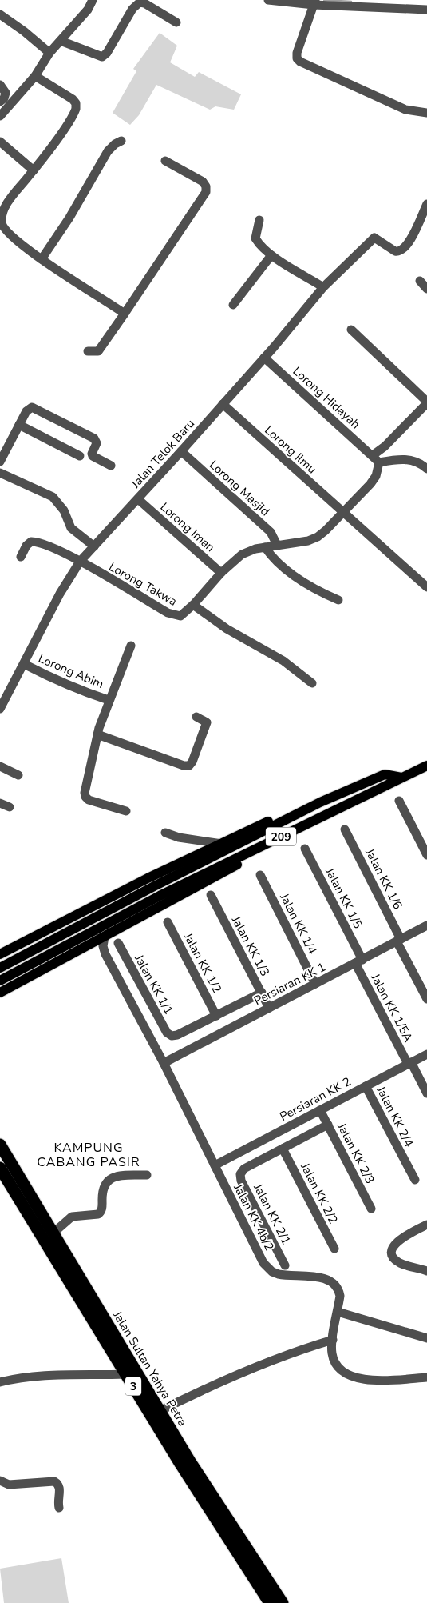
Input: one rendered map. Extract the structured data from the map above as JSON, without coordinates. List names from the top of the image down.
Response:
{
  "streets": {
    "highway": ["Jalan Sultan Yahya Petra", "3"],
    "main road": ["209"],
    "street": [
      "Lorong Hidayah",
      "Lorong Ilmu",
      "Jalan Telok Baru",
      "Lorong Masjid",
      "Lorong Iman",
      "Lorong Takwa",
      "Lorong Abim",
      "Jalan KK 1/6",
      "Jalan KK 1/5",
      "Jalan KK 1/4",
      "Jalan KK 1/3",
      "Jalan KK 1/2",
      "Persiaran KK 1",
      "Jalan KK 1/1",
      "Jalan KK 1/5A",
      "Persiaran KK 2",
      "Jalan KK 2/4",
      "Jalan KK 2/3",
      "Jalan KK 2/2",
      "Jalan KK 2/1",
      "Jalan KK 4b/2"
    ]
  },
  "crossings": [
    ["Lorong Hidayah", "Jalan Telok Baru"],
    ["Lorong Ilmu", "Jalan Telok Baru"],
    ["Jalan Telok Baru", "Lorong Masjid"],
    ["Jalan Telok Baru", "Lorong Iman"],
    ["Jalan Telok Baru", "Lorong Takwa"],
    ["Jalan Telok Baru", "Lorong Abim"],
    ["Jalan KK 1/6", "Persiaran KK 1"],
    ["Jalan KK 1/5", "Persiaran KK 1"],
    ["Jalan KK 1/5", "Jalan KK 1/5A"],
    ["Jalan KK 1/4", "Persiaran KK 1"],
    ["Jalan KK 1/3", "Persiaran KK 1"],
    ["Jalan KK 1/2", "Jalan KK 1/1"],
    ["Persiaran KK 1", "Jalan KK 1/5A"],
    ["Persiaran KK 1", "Jalan KK 4b/2"],
    ["Jalan KK 1/5A", "Persiaran KK 2"],
    ["Persiaran KK 2", "Jalan KK 2/4"],
    ["Persiaran KK 2", "Jalan KK 2/3"],
    ["Persiaran KK 2", "Jalan KK 2/2"],
    ["Persiaran KK 2", "Jalan KK 4b/2"],
    ["Jalan KK 2/2", "Jalan KK 2/1"]
  ],
  "districts": ["KAMPUNG CABANG PASIR"]
}
